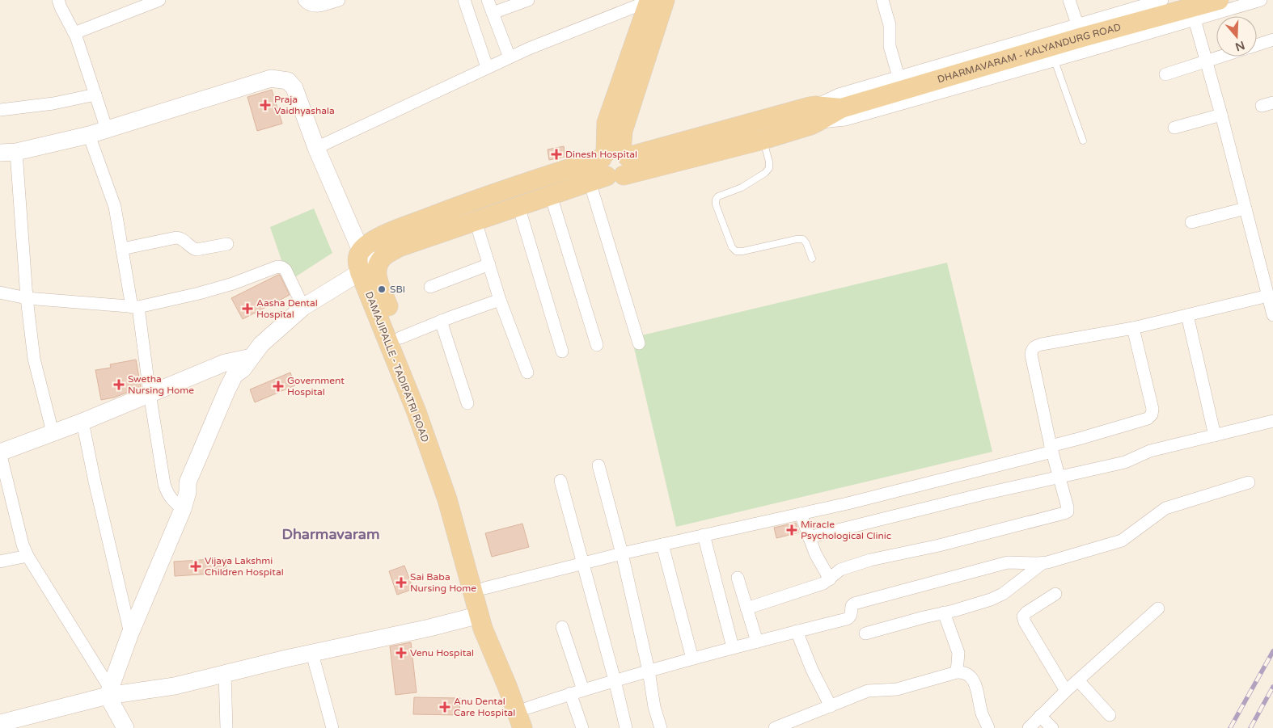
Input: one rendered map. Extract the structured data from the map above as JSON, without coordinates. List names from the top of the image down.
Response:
{
  "streets": {
    "main road": ["DHARMAVARAM - KALYANDURG ROAD", "DAMAJIPALLE - TADIPATRI ROAD"]
  },
  "districts": ["Dharmavaram"],
  "places": {
    "health": [
      "Praja Vaidhyashala",
      "Dinesh Hospital",
      "Aasha Dental Hospital",
      "Swetha Nursing Home",
      "Government Hospital",
      "Miracle Psychological Clinic",
      "Vijaya Lakshmi Children Hospital",
      "Sai Baba Nursing Home",
      "Venu Hospital",
      "Anu Dental Care Hospital"
    ],
    "other": ["SBI"]
  },
  "north": "bottom"
}
